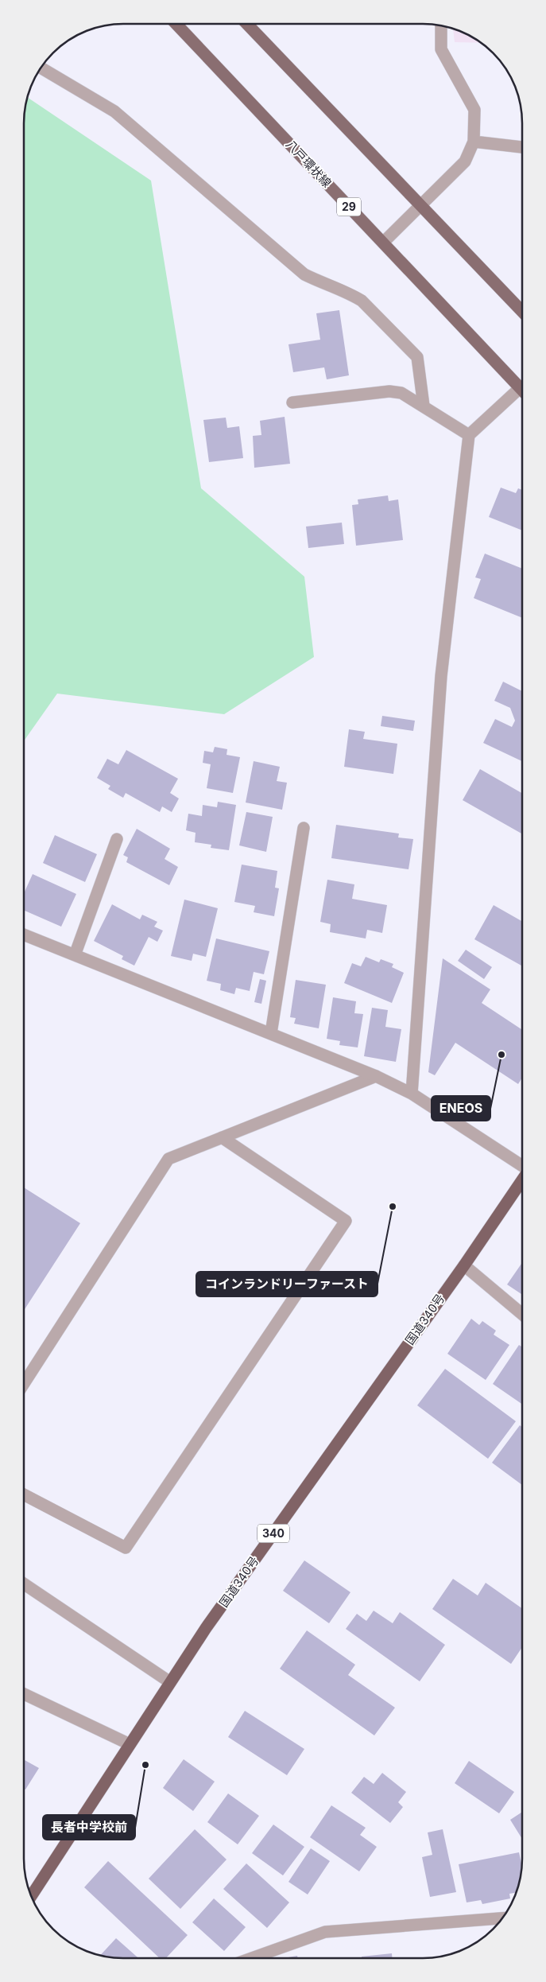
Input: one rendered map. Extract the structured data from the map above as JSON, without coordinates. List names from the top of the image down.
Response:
{
  "streets": {
    "highway": ["国道340号", "340"],
    "main road": ["八戸環状線", "29"]
  },
  "places": ["ENEOS", "コインランドリーファースト", "長者中学校前"]
}
